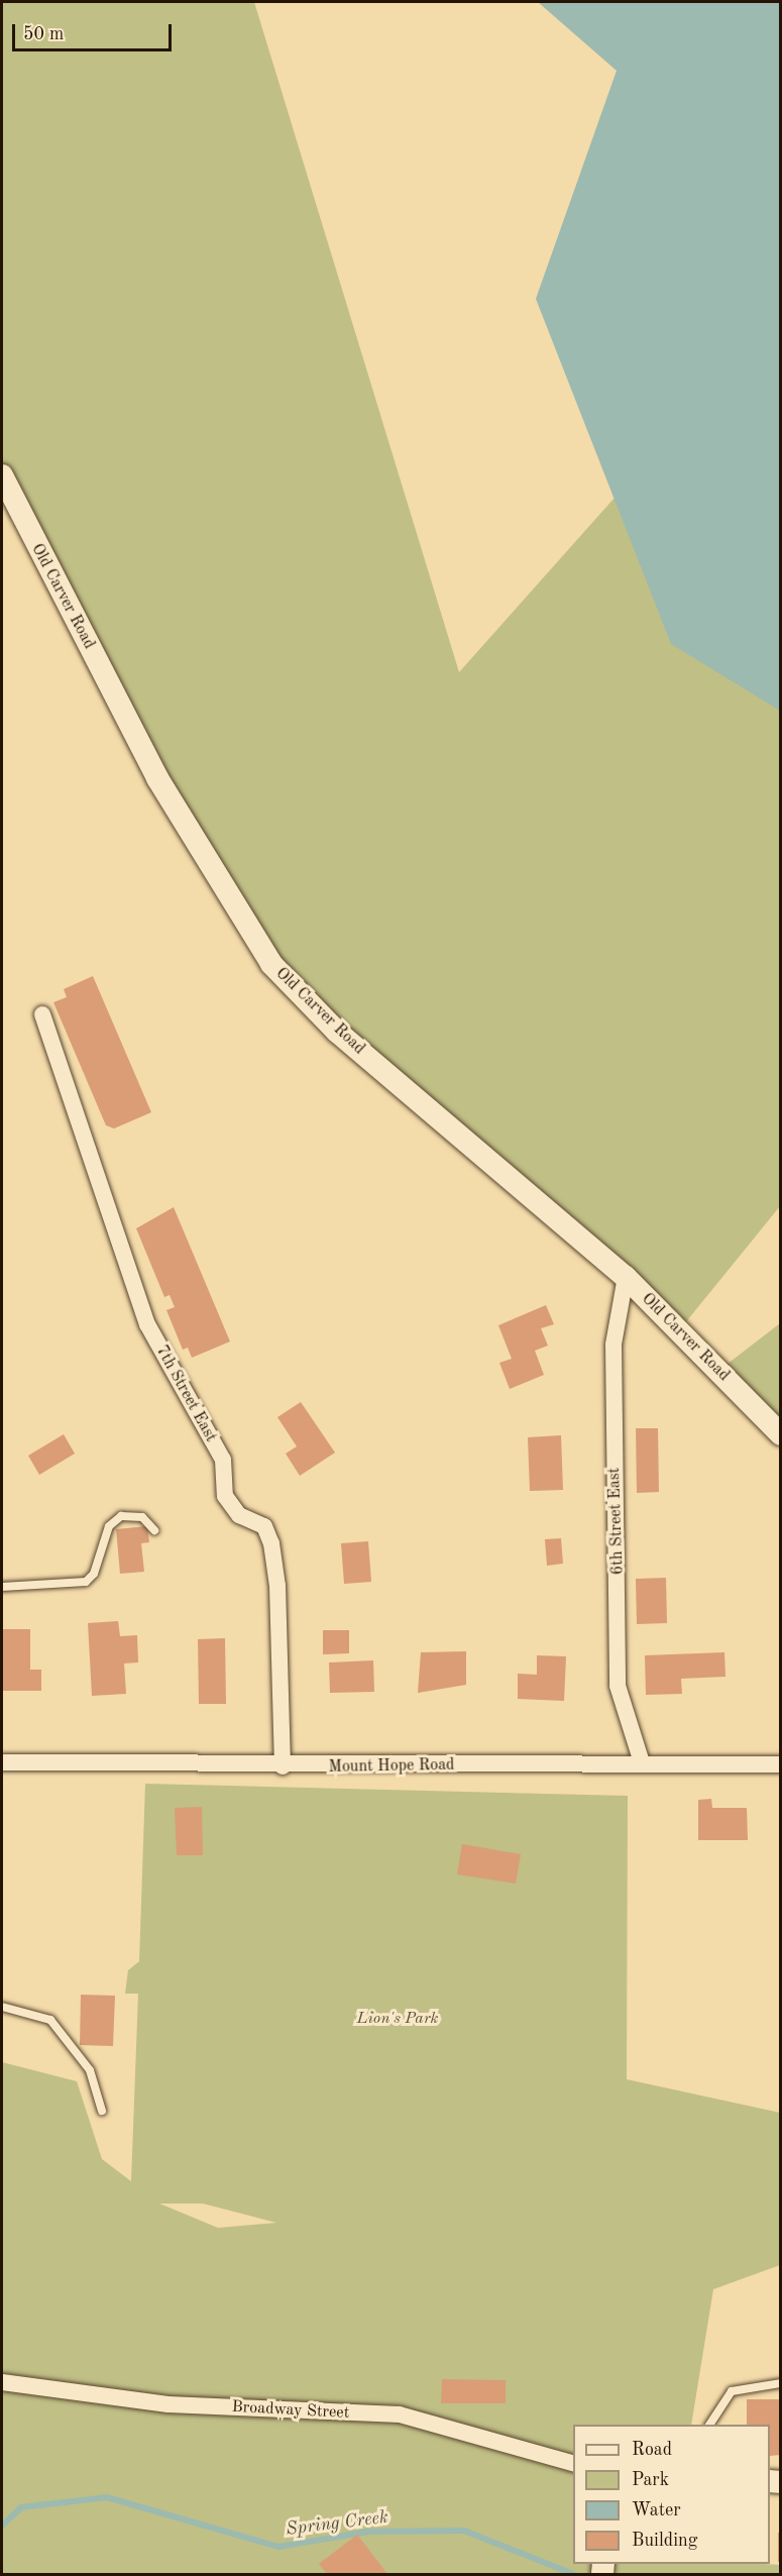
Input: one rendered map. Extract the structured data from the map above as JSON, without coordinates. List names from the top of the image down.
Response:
{
  "streets": {
    "street": [
      "Old Carver Road",
      "7th Street East",
      "6th Street East",
      "Mount Hope Road",
      "Broadway Street"
    ]
  },
  "crossings": [
    ["Old Carver Road", "6th Street East"],
    ["7th Street East", "Mount Hope Road"],
    ["6th Street East", "Mount Hope Road"]
  ],
  "water": ["Spring Creek"],
  "parks": ["Lion's Park"],
  "legend": [
    "Road",
    "Park",
    "Water",
    "Building"
  ],
  "scale_bar": "50 m"
}
